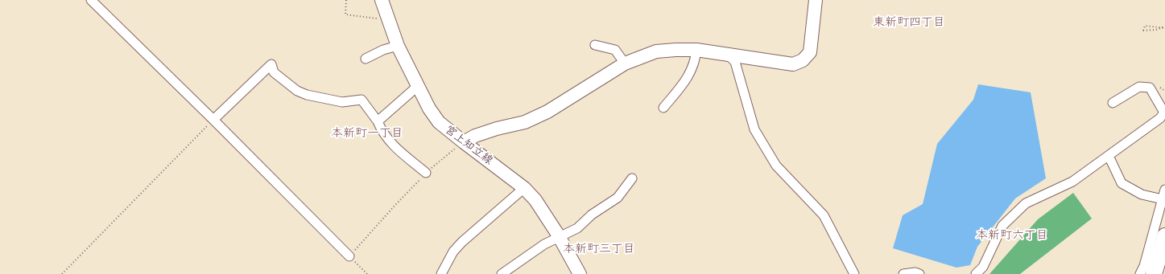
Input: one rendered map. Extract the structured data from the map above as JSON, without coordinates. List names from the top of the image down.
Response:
{
  "streets": {
    "street": ["宮上知立線"]
  },
  "districts": [
    "東新町四丁目",
    "本新町一丁目",
    "本新町六丁目",
    "本新町三丁目"
  ]
}
